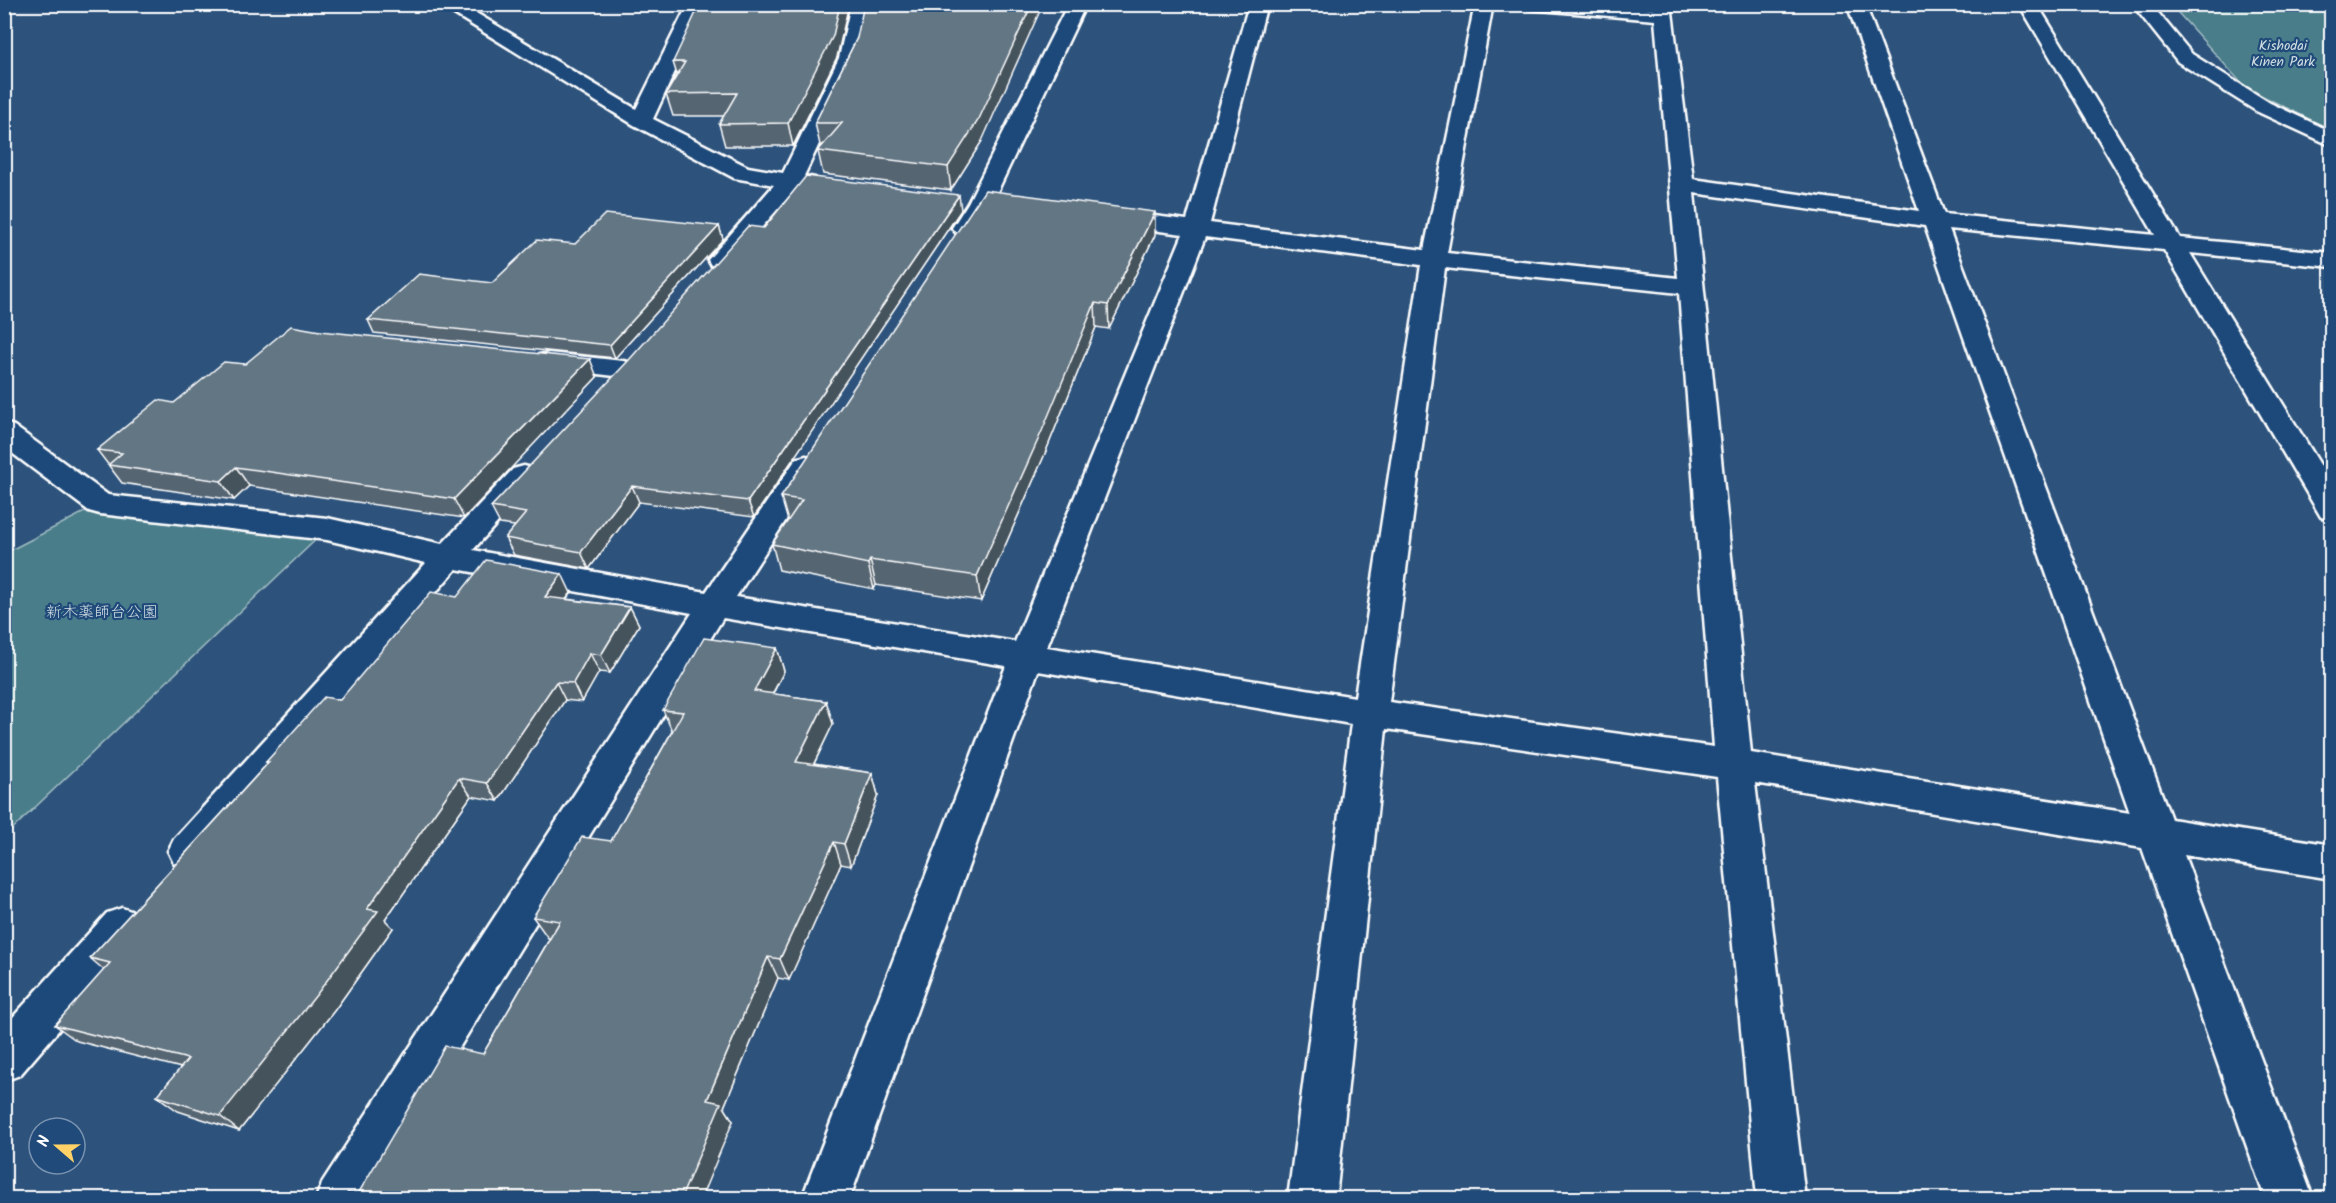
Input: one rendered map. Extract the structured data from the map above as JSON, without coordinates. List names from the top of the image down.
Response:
{
  "parks": ["Kishodai Kinen Park", "新木薬師台公園"],
  "north": "left"
}
